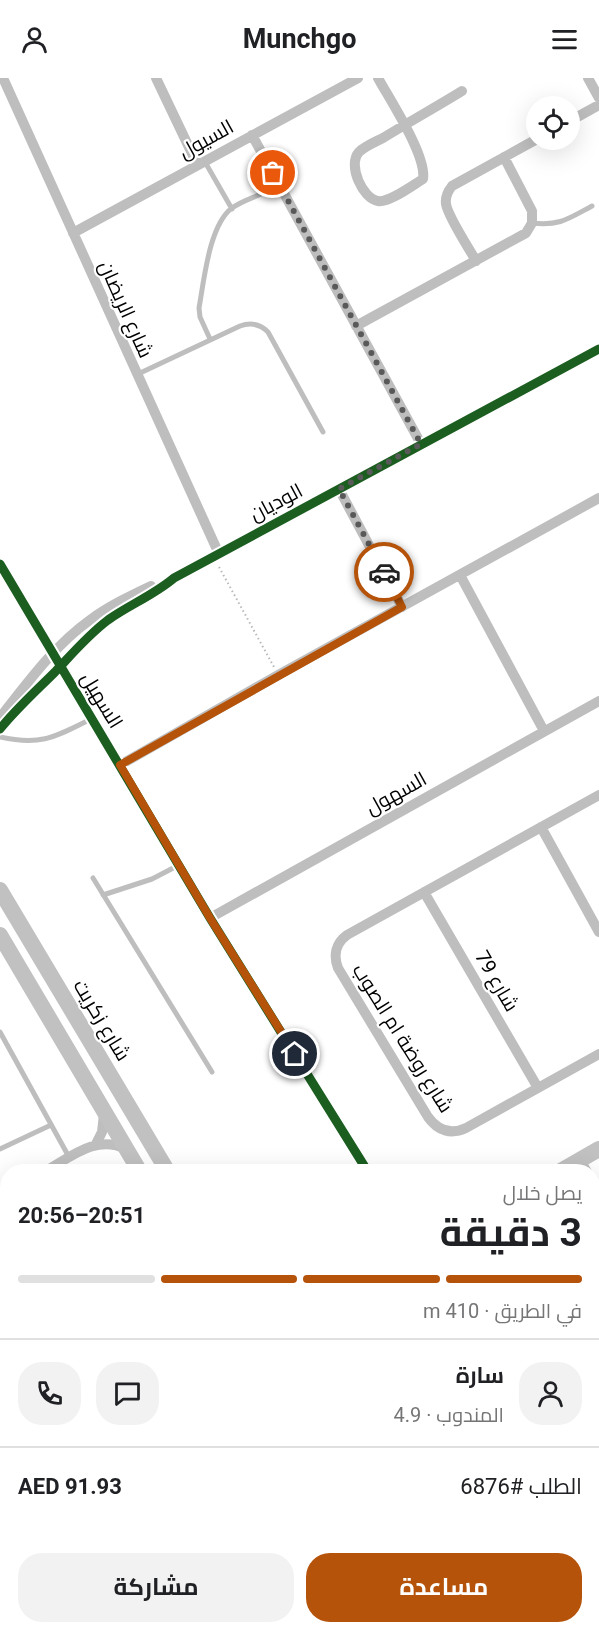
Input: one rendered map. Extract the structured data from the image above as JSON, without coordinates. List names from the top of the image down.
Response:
{
  "streets": {
    "street": [
      "السيول",
      "شارع الريضان",
      "الوديان",
      "السهيل",
      "السهول",
      "شارع 79",
      "شارع زكريت",
      "شارع روضة ام الصوب"
    ]
  },
  "crossings": [
    ["السيول", "شارع الريضان"],
    ["شارع الريضان", "الوديان"],
    ["الوديان", "السهيل"],
    ["شارع 79", "شارع روضة ام الصوب"]
  ],
  "page": {
    "header": "Munchgo",
    "heading": ["3 دقيقة", "يصل خلال", "20:51–20:56"],
    "panel": [
      "سارة",
      "المندوب · 4.9",
      "الطلب #6876",
      "AED 91.93"
    ],
    "bar": "في الطريق · 410 m",
    "buttons": ["مساعدة", "مشاركة"]
  }
}
